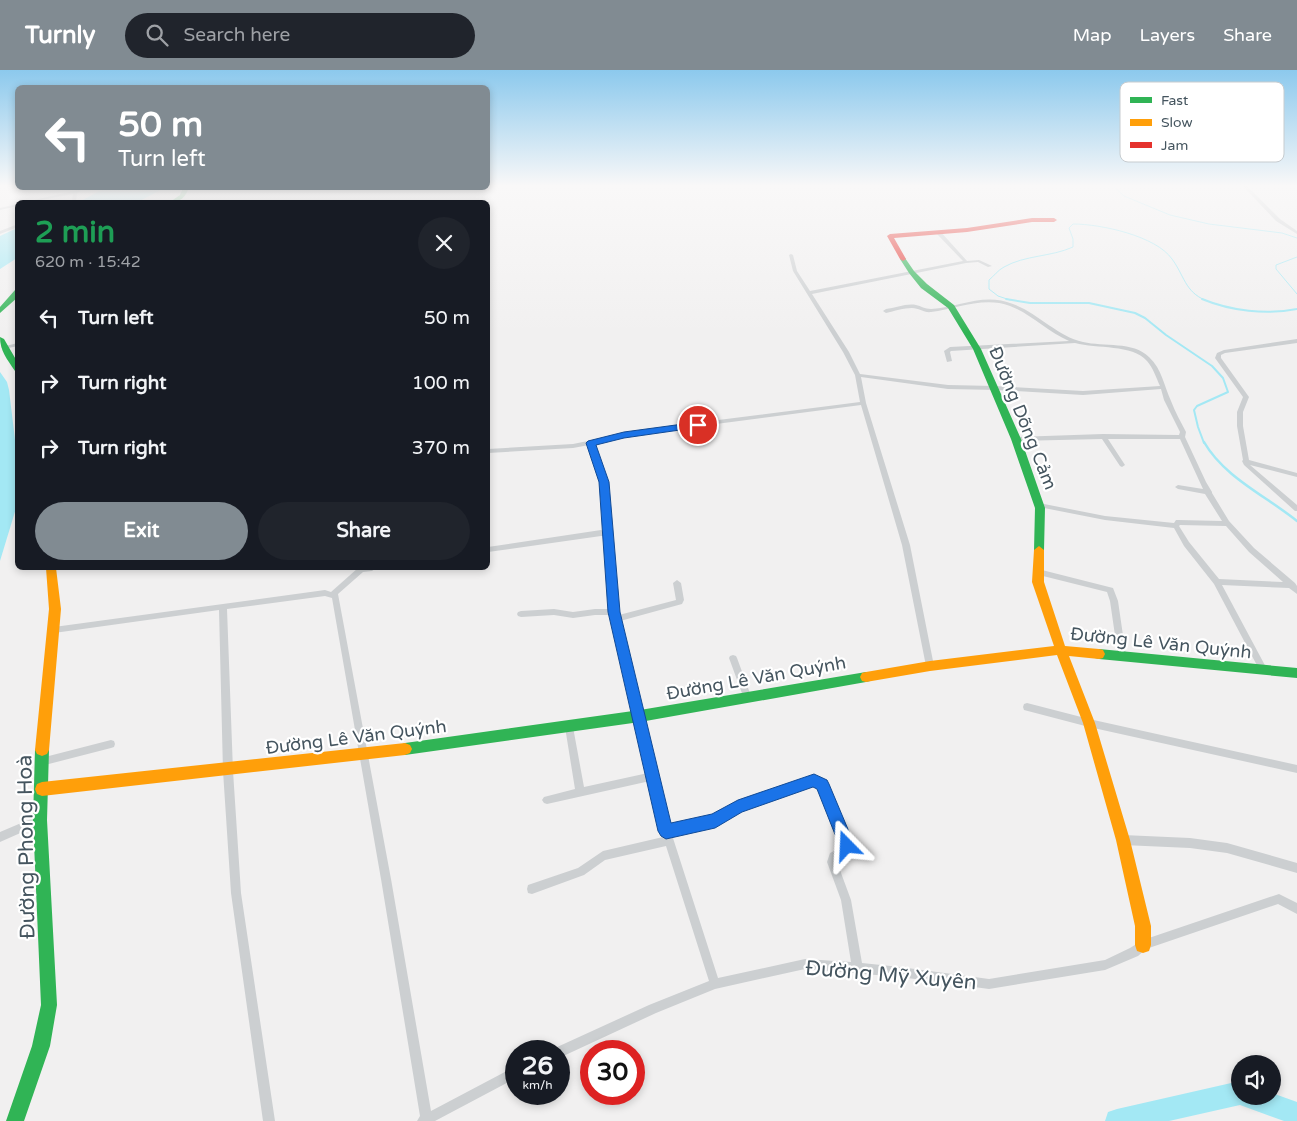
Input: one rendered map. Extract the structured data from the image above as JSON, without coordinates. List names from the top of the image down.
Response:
{
  "streets": {
    "street": [
      "Đường Dõng Cảm",
      "Đường Lê Văn Quýnh",
      "Đường Phong Hoà",
      "Đường Mỹ Xuyên"
    ]
  },
  "crossings": [
    ["Đường Dõng Cảm", "Đường Lê Văn Quýnh"],
    ["Đường Lê Văn Quýnh", "Đường Phong Hoà"]
  ],
  "legend": ["Fast", "Slow", "Jam"],
  "page": {
    "header": "Turnly",
    "search": "Search here",
    "nav": ["Map", "Layers", "Share"],
    "turn": ["50 m", "Turn left"],
    "heading": ["2 min", "620 m · 15:42"],
    "list": [
      {
        "name": "Turn left",
        "value": "50 m"
      },
      {
        "name": "Turn right",
        "value": "100 m"
      },
      {
        "name": "Turn right",
        "value": "370 m"
      }
    ],
    "buttons": ["Exit", "Share"],
    "speed": "26 km/h",
    "limit": "30"
  }
}
